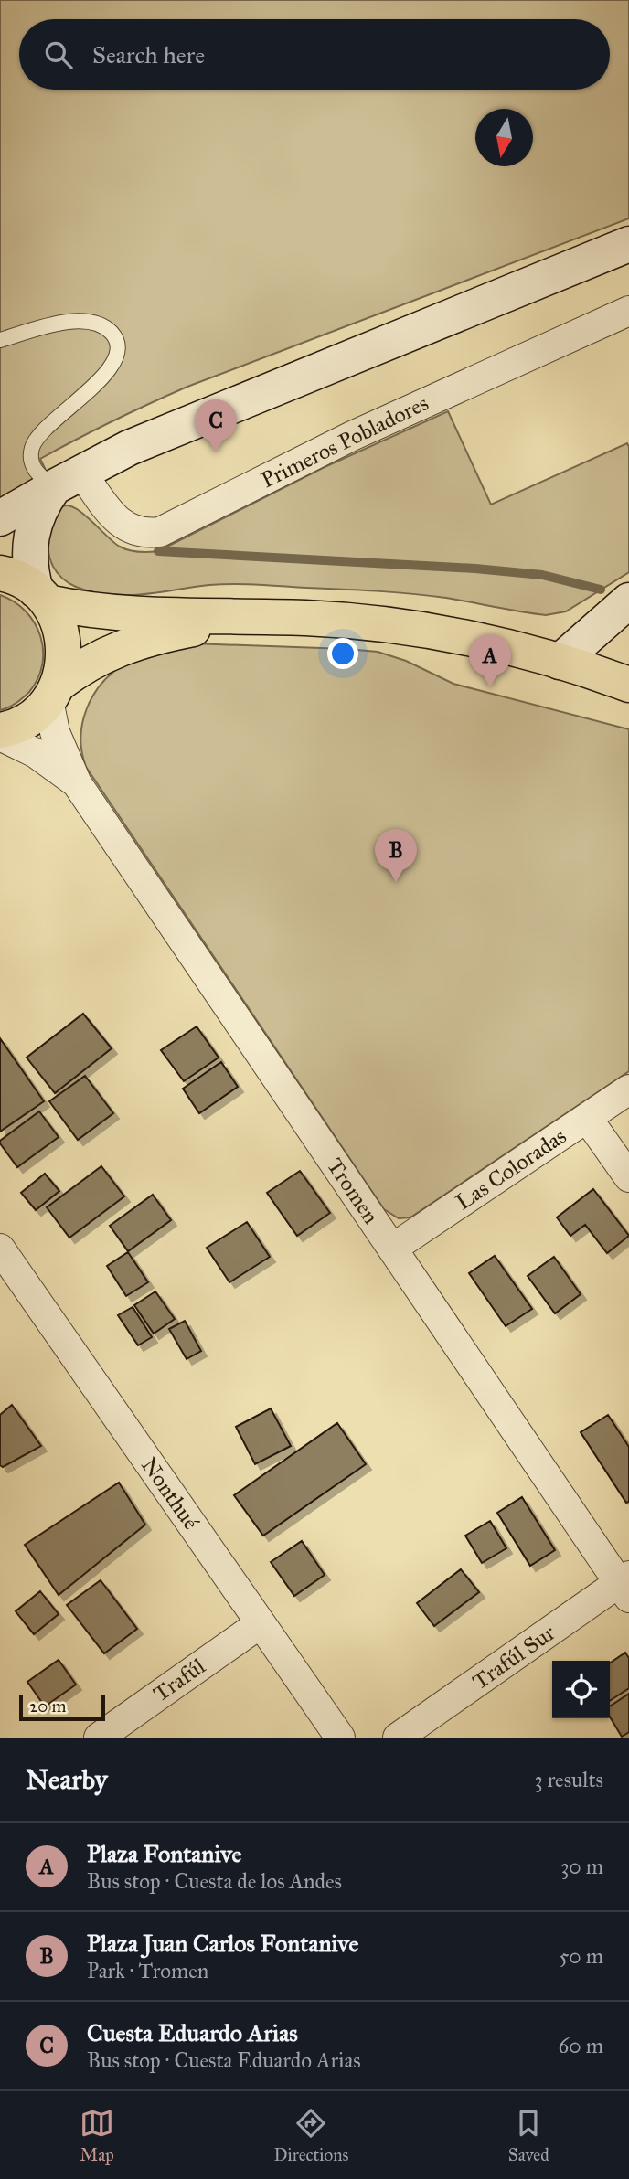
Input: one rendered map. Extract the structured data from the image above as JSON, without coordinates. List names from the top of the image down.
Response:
{
  "streets": {
    "street": [
      "Primeros Pobladores",
      "Las Coloradas",
      "Tromen",
      "Nonthué",
      "Trafúl Sur",
      "Trafúl"
    ]
  },
  "crossings": [
    ["Las Coloradas", "Tromen"],
    ["Tromen", "Trafúl Sur"],
    ["Nonthué", "Trafúl"]
  ],
  "scale_bar": "20 m",
  "north": "bottom",
  "page": {
    "search": "Search here",
    "pins": ["C", "A", "B"],
    "scale": "20 m",
    "heading": ["Nearby", "3 results"],
    "list": [
      {
        "mark": "A",
        "name": "Plaza Fontanive",
        "note": "Bus stop · Cuesta de los Andes",
        "value": "30 m"
      },
      {
        "mark": "B",
        "name": "Plaza Juan Carlos Fontanive",
        "note": "Park · Tromen",
        "value": "50 m"
      },
      {
        "mark": "C",
        "name": "Cuesta Eduardo Arias",
        "note": "Bus stop · Cuesta Eduardo Arias",
        "value": "60 m"
      }
    ],
    "nav": ["Map", "Directions", "Saved"]
  }
}
